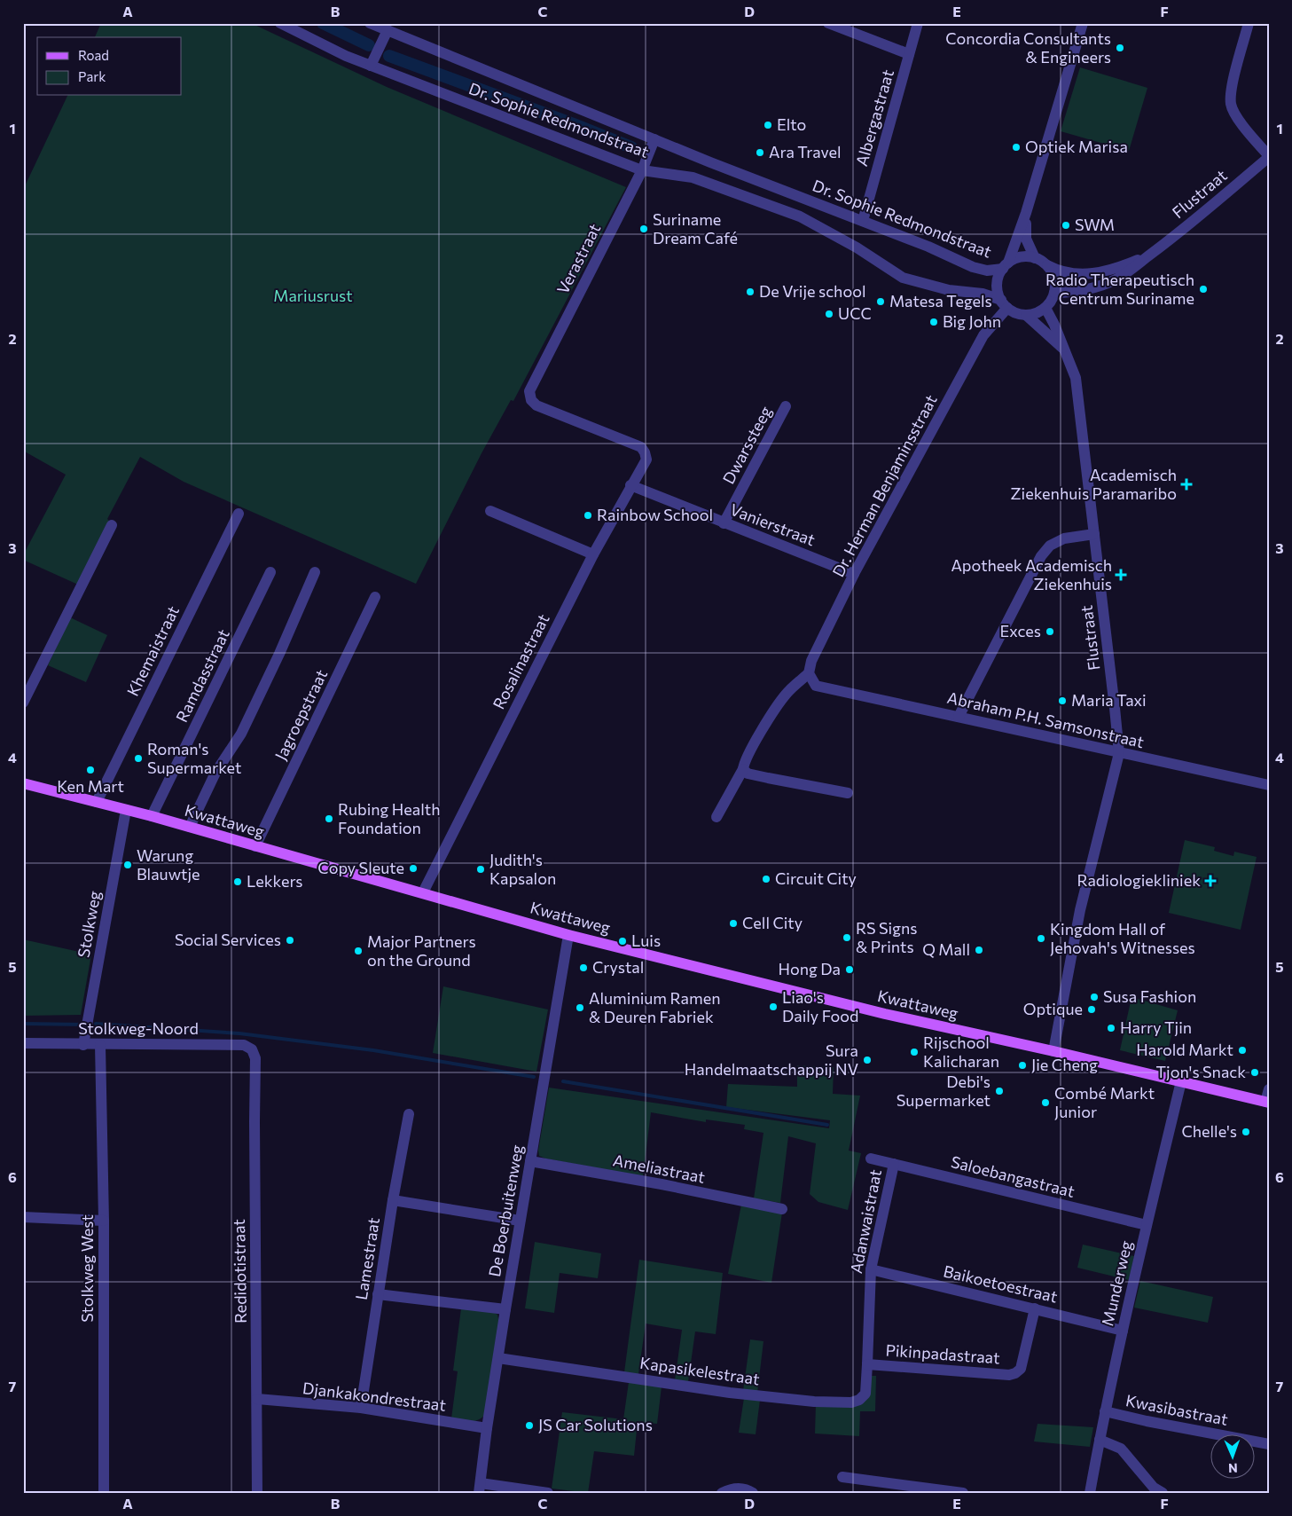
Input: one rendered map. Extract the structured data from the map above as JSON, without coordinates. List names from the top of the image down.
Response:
{
  "streets": {
    "main road": ["Kwattaweg"],
    "street": [
      "Albergastraat",
      "Dr. Sophie Redmondstraat",
      "Flustraat",
      "Verastraat",
      "Dwarssteeg",
      "Dr. Herman Benjaminsstraat",
      "Vanierstraat",
      "Khemaistraat",
      "Rosalinastraat",
      "Ramdasstraat",
      "Jagroepstraat",
      "Abraham P.H. Samsonstraat",
      "Stolkweg",
      "Stolkweg-Noord",
      "Ameliastraat",
      "Saloebangastraat",
      "De Boerbuitenweg",
      "Adanwaistraat",
      "Lamestraat",
      "Stolkweg West",
      "Redidotistraat",
      "Munderweg",
      "Baikoetoestraat",
      "Pikinpadastraat",
      "Kapasikelestraat",
      "Djankakondrestraat",
      "Kwasibastraat"
    ]
  },
  "crossings": [
    ["Albergastraat", "Dr. Sophie Redmondstraat"],
    ["Dr. Sophie Redmondstraat", "Flustraat"],
    ["Dr. Sophie Redmondstraat", "Verastraat"],
    ["Dr. Sophie Redmondstraat", "Dr. Herman Benjaminsstraat"],
    ["Flustraat", "Dr. Herman Benjaminsstraat"],
    ["Flustraat", "Abraham P.H. Samsonstraat"],
    ["Flustraat", "Kwattaweg"],
    ["Verastraat", "Rosalinastraat"],
    ["Dwarssteeg", "Vanierstraat"],
    ["Dr. Herman Benjaminsstraat", "Vanierstraat"],
    ["Dr. Herman Benjaminsstraat", "Abraham P.H. Samsonstraat"],
    ["Vanierstraat", "Rosalinastraat"],
    ["Khemaistraat", "Kwattaweg"],
    ["Rosalinastraat", "Kwattaweg"],
    ["Ramdasstraat", "Kwattaweg"],
    ["Jagroepstraat", "Kwattaweg"],
    ["Kwattaweg", "Stolkweg"],
    ["Kwattaweg", "De Boerbuitenweg"],
    ["Kwattaweg", "Munderweg"],
    ["Stolkweg", "Stolkweg-Noord"],
    ["Stolkweg-Noord", "Stolkweg West"],
    ["Stolkweg-Noord", "Redidotistraat"],
    ["Ameliastraat", "De Boerbuitenweg"],
    ["Saloebangastraat", "Adanwaistraat"],
    ["Saloebangastraat", "Munderweg"],
    ["De Boerbuitenweg", "Kapasikelestraat"],
    ["De Boerbuitenweg", "Djankakondrestraat"],
    ["Adanwaistraat", "Baikoetoestraat"],
    ["Adanwaistraat", "Pikinpadastraat"],
    ["Adanwaistraat", "Kapasikelestraat"],
    ["Lamestraat", "Djankakondrestraat"],
    ["Redidotistraat", "Djankakondrestraat"],
    ["Munderweg", "Baikoetoestraat"],
    ["Munderweg", "Kwasibastraat"],
    ["Baikoetoestraat", "Pikinpadastraat"],
    ["Pikinpadastraat", "Kapasikelestraat"]
  ],
  "parks": ["Mariusrust"],
  "places": {
    "other": [
      "Concordia Consultants & Engineers",
      "Elto",
      "Optiek Marisa",
      "Ara Travel",
      "SWM",
      "Suriname Dream Café",
      "Radio Therapeutisch Centrum Suriname",
      "De Vrije school",
      "Matesa Tegels",
      "UCC",
      "Big John",
      "Rainbow School",
      "Exces",
      "Maria Taxi",
      "Roman's Supermarket",
      "Ken Mart",
      "Rubing Health Foundation",
      "Warung Blauwtje",
      "Copy Sleute",
      "Judith's Kapsalon",
      "Circuit City",
      "Lekkers",
      "Cell City",
      "RS Signs & Prints",
      "Kingdom Hall of Jehovah's Witnesses",
      "Social Services",
      "Luis",
      "Q Mall",
      "Major Partners on the Ground",
      "Crystal",
      "Hong Da",
      "Susa Fashion",
      "Liao's Daily Food",
      "Aluminium Ramen & Deuren Fabriek",
      "Optique",
      "Harry Tjin",
      "Harold Markt",
      "Rijschool Kalicharan",
      "Sura Handelmaatschappij NV",
      "Jie Cheng",
      "Tjon's Snack",
      "Debi's Supermarket",
      "Combé Markt Junior",
      "Chelle's",
      "JS Car Solutions"
    ],
    "health": ["Academisch Ziekenhuis Paramaribo", "Apotheek Academisch Ziekenhuis", "Radiologiekliniek"]
  },
  "legend": ["Road", "Park"],
  "north": "bottom",
  "grid": {
    "columns": [
      "A",
      "B",
      "C",
      "D",
      "E",
      "F"
    ],
    "rows": [
      "1",
      "2",
      "3",
      "4",
      "5",
      "6",
      "7"
    ]
  }
}
